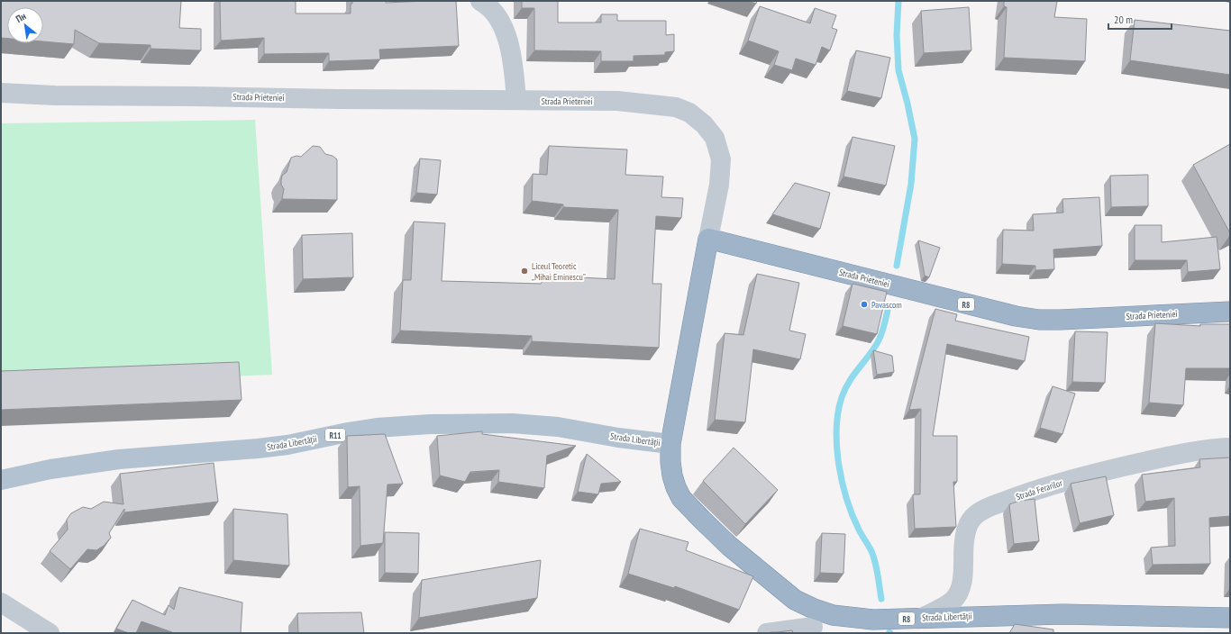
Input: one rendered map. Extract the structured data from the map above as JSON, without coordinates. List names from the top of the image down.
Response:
{
  "streets": {
    "highway": ["Strada Prieteniei", "R8", "Strada Libertății"],
    "main road": ["R11"],
    "street": ["Strada Ferarilor"]
  },
  "crossings": [
    ["Strada Prieteniei", "R8"],
    ["R8", "Strada Libertății"],
    ["Strada Libertății", "Strada Ferarilor"]
  ],
  "places": ["Liceul Teoretic „Mihai Eminescu”", "Pavascom"],
  "scale_bar": "20 m",
  "north": "top left"
}
